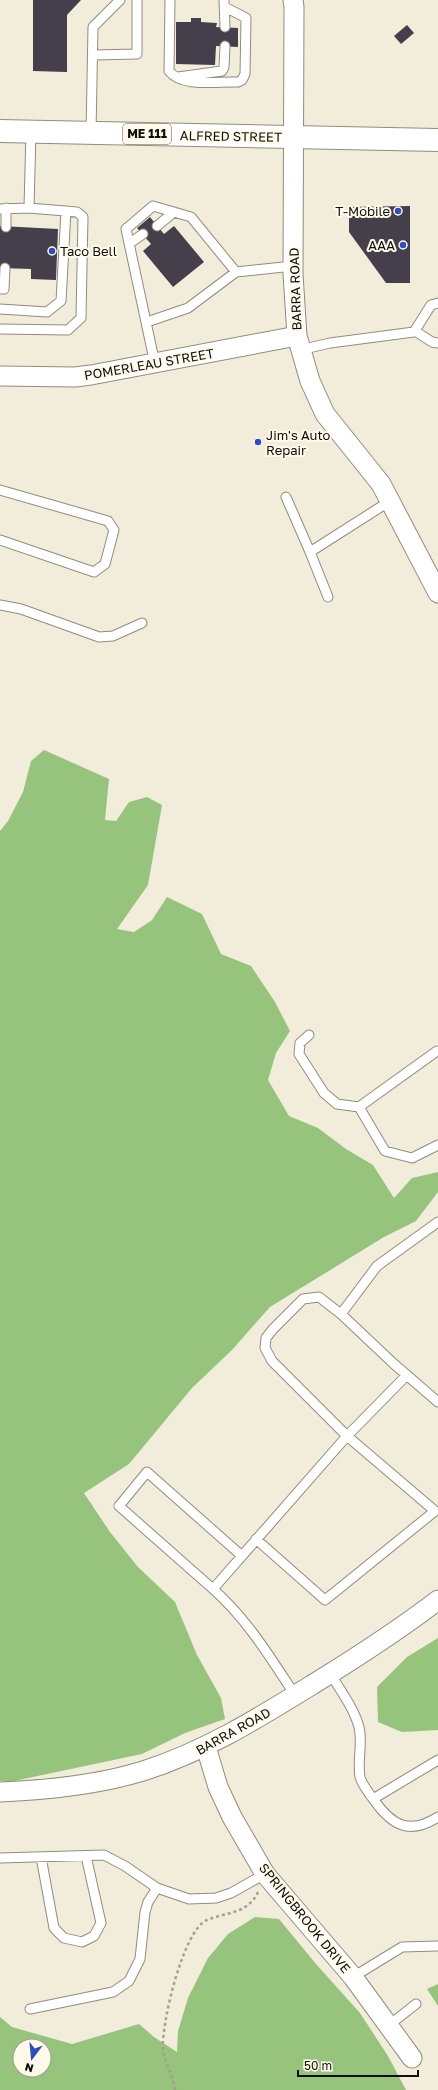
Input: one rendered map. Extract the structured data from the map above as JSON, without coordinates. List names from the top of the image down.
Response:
{
  "streets": {
    "main road": ["ME 111", "ALFRED STREET"],
    "street": ["BARRA ROAD", "POMERLEAU STREET", "SPRINGBROOK DRIVE"]
  },
  "crossings": [
    ["ALFRED STREET", "BARRA ROAD"],
    ["BARRA ROAD", "POMERLEAU STREET"],
    ["BARRA ROAD", "SPRINGBROOK DRIVE"]
  ],
  "places": [
    "T-Mobile",
    "AAA",
    "Taco Bell",
    "Jim's Auto Repair"
  ],
  "scale_bar": "50 m",
  "north": "bottom"
}
